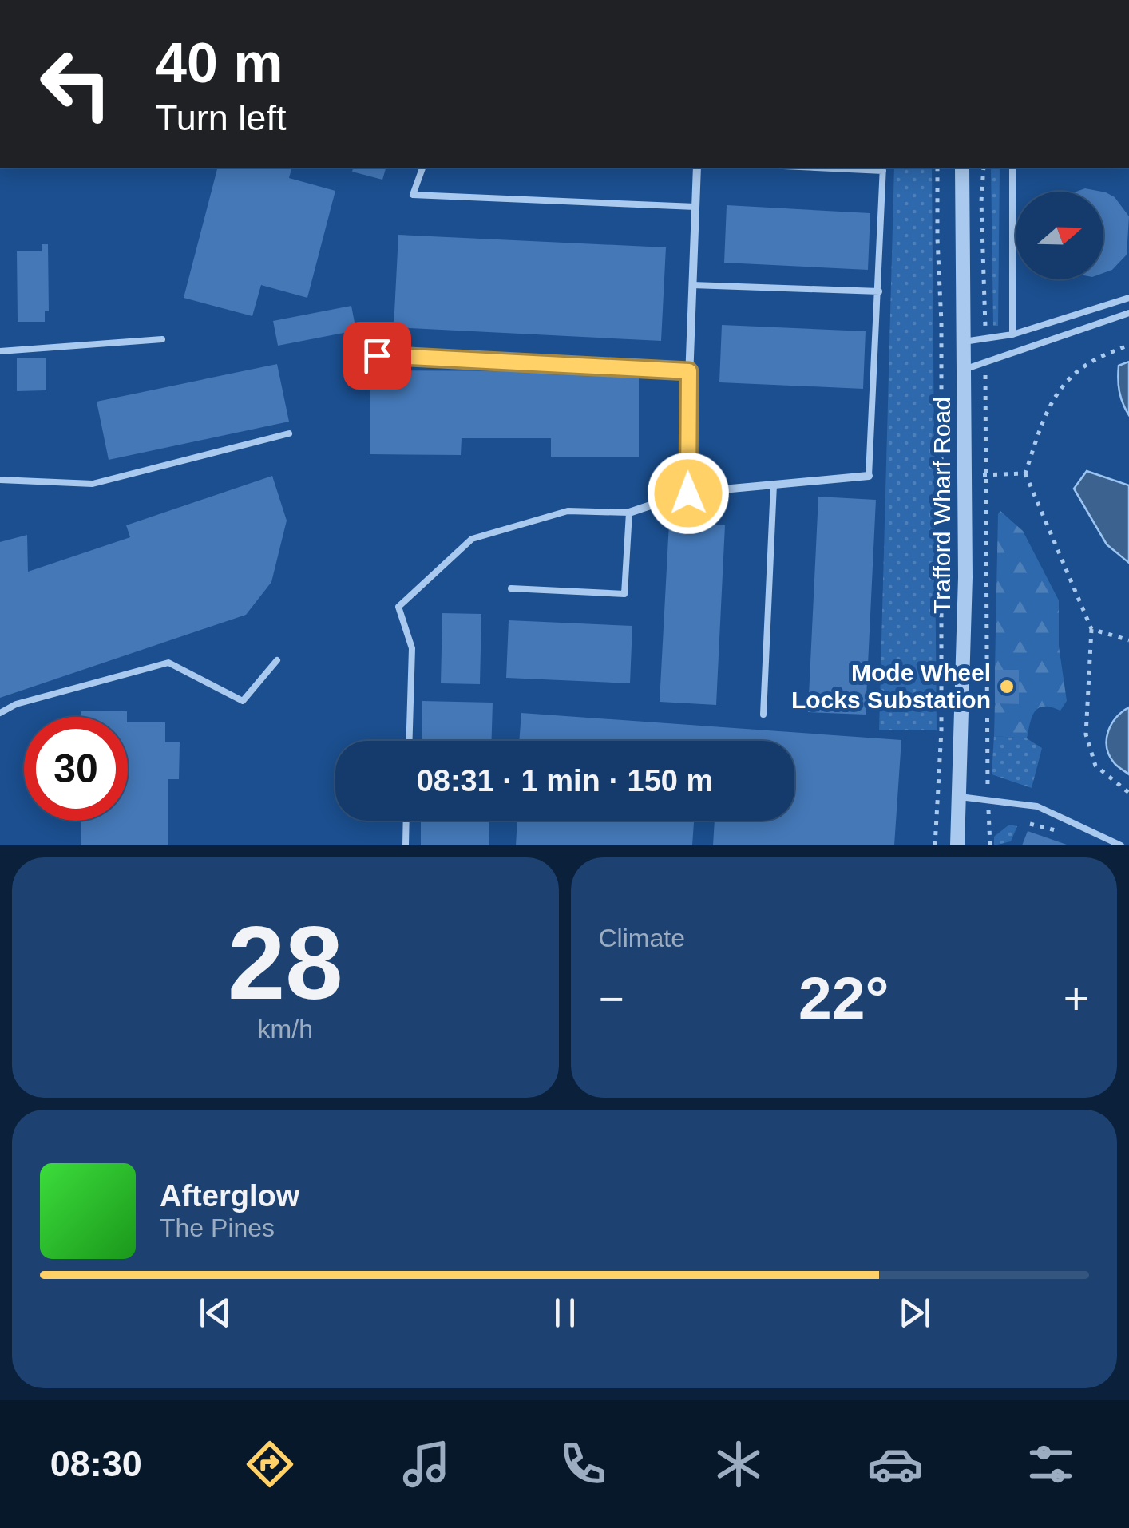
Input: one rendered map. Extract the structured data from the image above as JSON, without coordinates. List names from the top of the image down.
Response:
{
  "streets": {
    "street": ["Trafford Wharf Road"]
  },
  "places": ["Mode Wheel Locks Substation"],
  "north": "right",
  "page": {
    "turn": ["40 m", "Turn left"],
    "limit": "30",
    "trip": "08:31 · 1 min · 150 m",
    "tile": [
      ["28", "km/h"],
      "Climate"
    ],
    "heat": ["−", "22°", "+"],
    "song": ["Afterglow", "The Pines"],
    "tabs": "08:30"
  }
}
